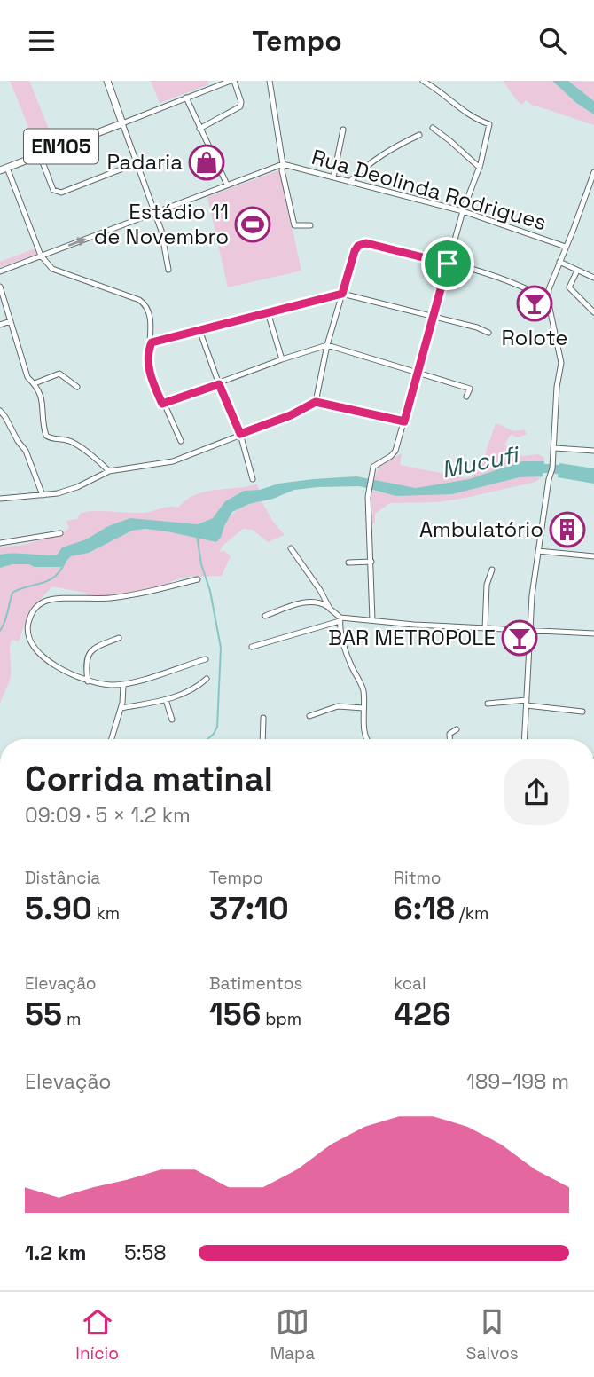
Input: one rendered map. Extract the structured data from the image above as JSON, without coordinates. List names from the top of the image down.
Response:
{
  "streets": {
    "main road": ["EN105"],
    "street": ["Rua Deolinda Rodrigues"]
  },
  "water": ["Mucufi"],
  "places": {
    "shop": ["Padaria"],
    "sports": ["Estádio 11 de Novembro"],
    "bar": ["Rolote", "BAR METROPOLE"],
    "building": ["Ambulatório"]
  },
  "page": {
    "header": "Tempo",
    "heading": ["Corrida matinal", "09:09 · 5 × 1.2 km"],
    "stats": [
      ["Distância", "5.90 km"],
      ["Tempo", "37:10"],
      ["Ritmo", "6:18 /km"],
      ["Elevação", "55 m"],
      ["Batimentos", "156 bpm"],
      ["kcal", "426"]
    ],
    "chart": ["Elevação", "189–198 m"],
    "list": [
      {
        "name": "1.2 km",
        "note": "5:58"
      }
    ],
    "tabs": ["Início", "Mapa", "Salvos"]
  }
}
